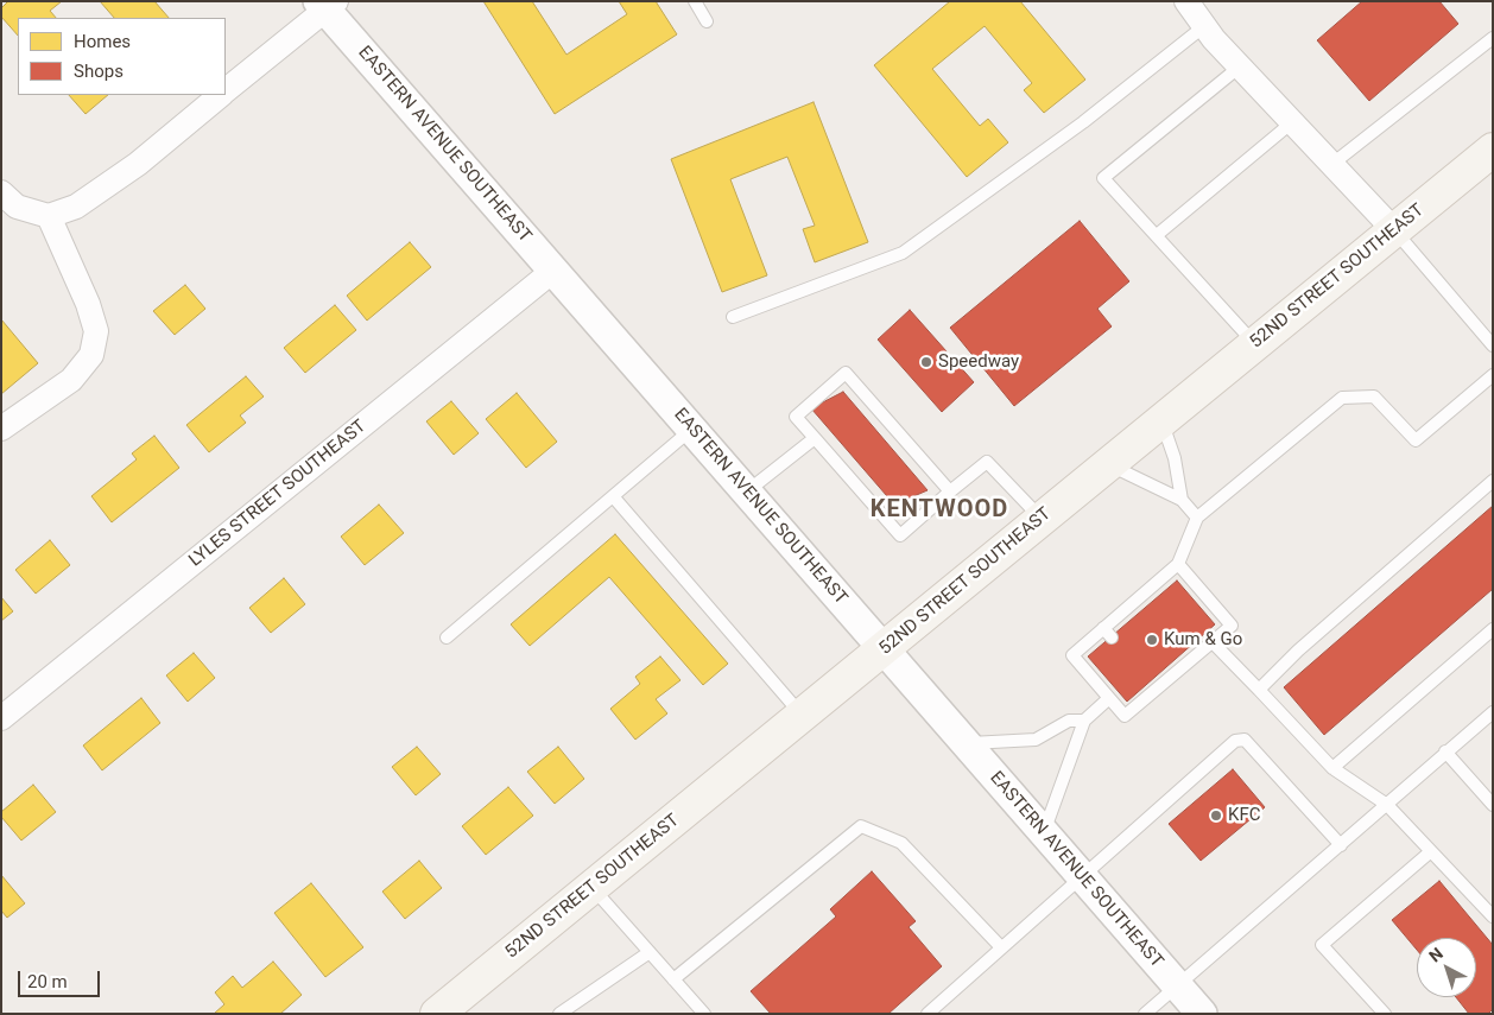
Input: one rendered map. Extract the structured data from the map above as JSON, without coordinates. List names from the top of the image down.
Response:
{
  "streets": {
    "main road": ["52ND STREET SOUTHEAST"],
    "street": ["EASTERN AVENUE SOUTHEAST", "LYLES STREET SOUTHEAST"]
  },
  "crossings": [
    ["EASTERN AVENUE SOUTHEAST", "52ND STREET SOUTHEAST"],
    ["EASTERN AVENUE SOUTHEAST", "LYLES STREET SOUTHEAST"]
  ],
  "districts": ["KENTWOOD"],
  "places": ["Speedway", "Kum & Go", "KFC"],
  "legend": ["Homes", "Shops"],
  "scale_bar": "20 m",
  "north": "top left"
}
